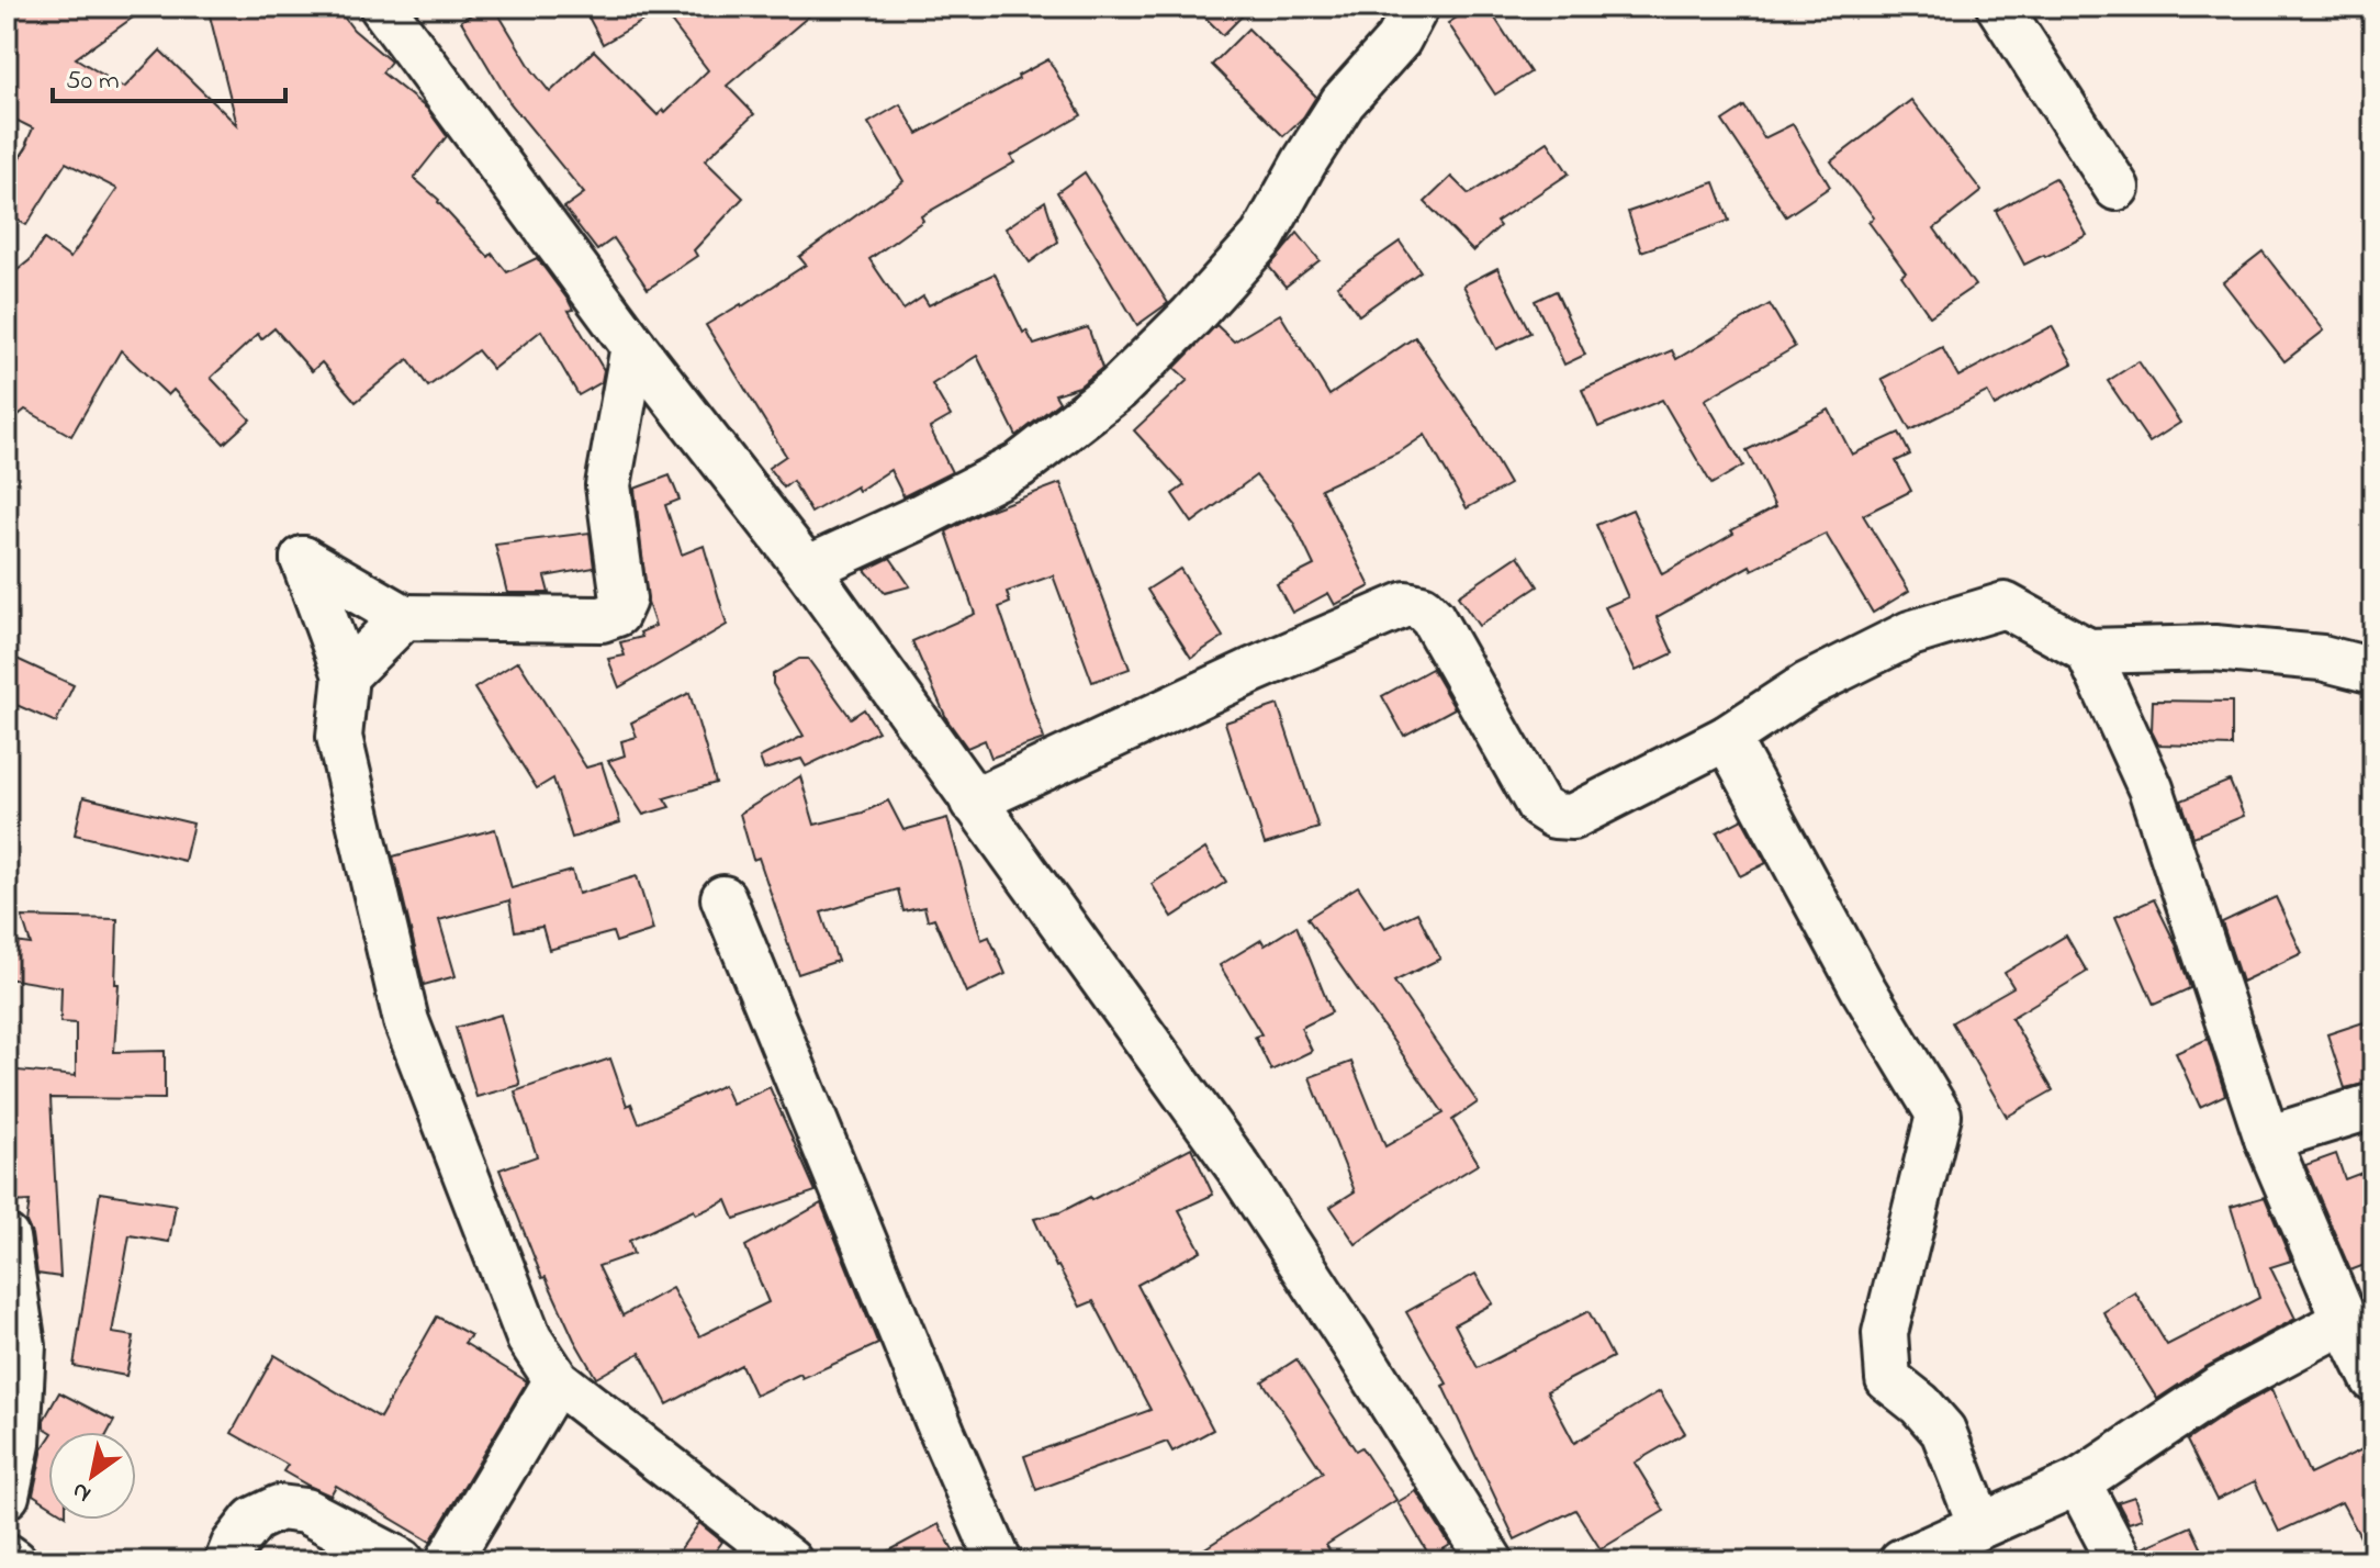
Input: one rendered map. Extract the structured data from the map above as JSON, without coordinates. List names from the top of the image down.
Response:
{
  "scale_bar": "50 m",
  "north": "bottom left"
}
